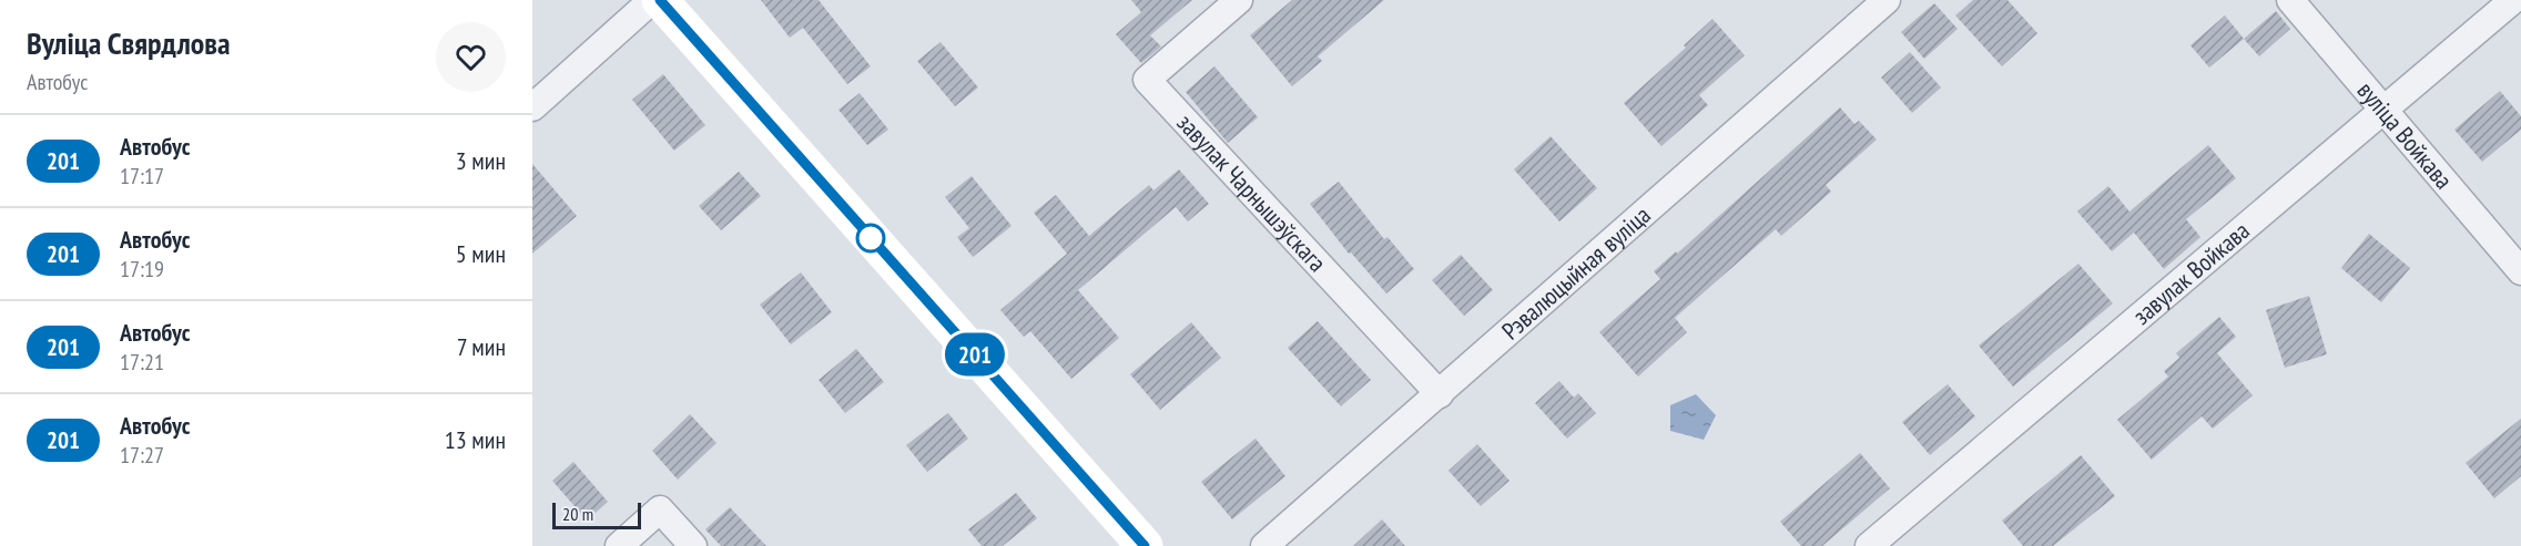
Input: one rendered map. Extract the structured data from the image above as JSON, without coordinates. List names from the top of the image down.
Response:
{
  "streets": {
    "street": [
      "вуліца Войкава",
      "завулак Чарнышэўскага",
      "Рэвалюцыйная вуліца",
      "завулак Войкава"
    ]
  },
  "crossings": [
    ["вуліца Войкава", "завулак Войкава"],
    ["завулак Чарнышэўскага", "Рэвалюцыйная вуліца"]
  ],
  "lines": ["bus line 201"],
  "scale_bar": "20 m",
  "page": {
    "heading": ["Вуліца Свярдлова", "Автобус"],
    "on_map": "201",
    "list": [
      {
        "mark": "201",
        "name": "Автобус",
        "note": "17:17",
        "value": "3 мин"
      },
      {
        "mark": "201",
        "name": "Автобус",
        "note": "17:19",
        "value": "5 мин"
      },
      {
        "mark": "201",
        "name": "Автобус",
        "note": "17:21",
        "value": "7 мин"
      },
      {
        "mark": "201",
        "name": "Автобус",
        "note": "17:27",
        "value": "13 мин"
      }
    ],
    "scale": "20 m"
  }
}
